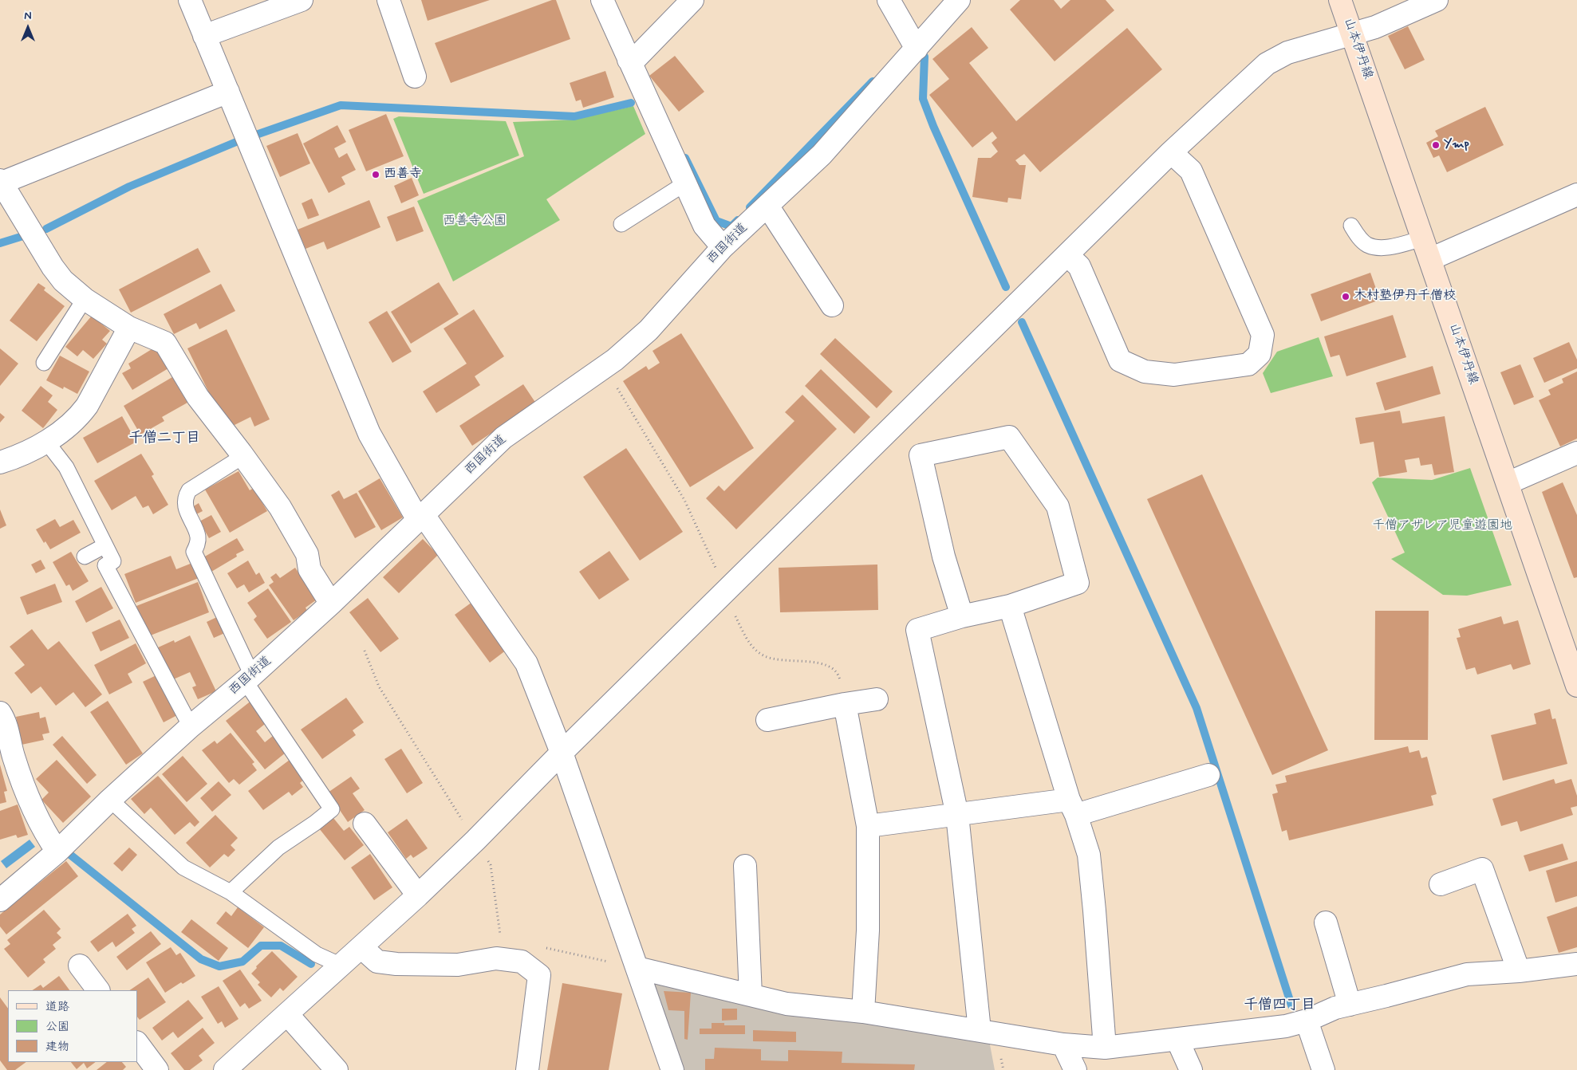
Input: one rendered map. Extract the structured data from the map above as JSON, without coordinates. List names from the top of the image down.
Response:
{
  "streets": {
    "main road": ["山本伊丹線"],
    "street": ["西国街道"]
  },
  "districts": ["千僧二丁目", "千僧四丁目"],
  "parks": ["西善寺公園", "千僧アザレア児童遊園地"],
  "places": ["Ymp", "西善寺", "木村塾伊丹千僧校"],
  "legend": ["道路", "公園", "建物"],
  "north": "top"
}
